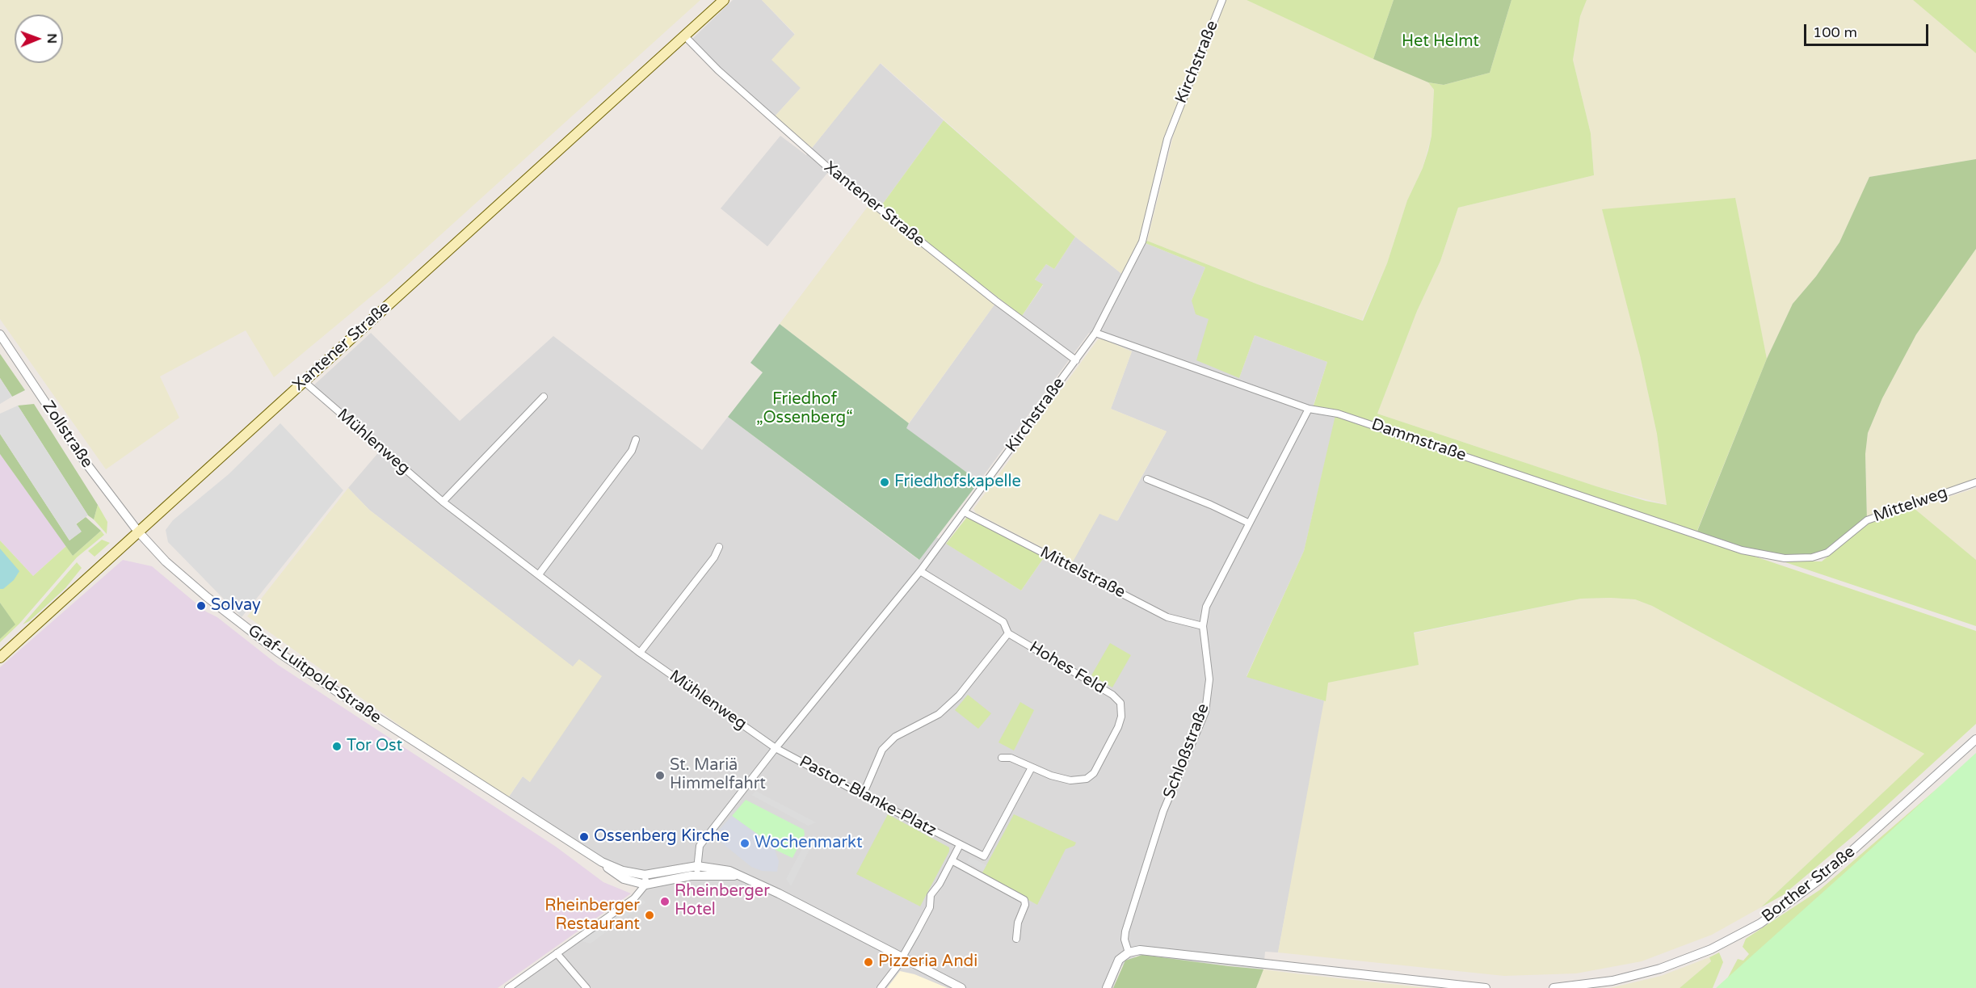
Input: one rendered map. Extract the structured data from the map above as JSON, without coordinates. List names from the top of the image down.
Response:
{
  "streets": {
    "main road": ["Xantener Straße"],
    "street": [
      "Kirchstraße",
      "Zollstraße",
      "Dammstraße",
      "Mühlenweg",
      "Mittelweg",
      "Mittelstraße",
      "Hohes Feld",
      "Graf-Luitpold-Straße",
      "Schloßstraße",
      "Pastor-Blanke-Platz",
      "Borther Straße"
    ]
  },
  "crossings": [
    ["Kirchstraße", "Xantener Straße"],
    ["Kirchstraße", "Dammstraße"],
    ["Kirchstraße", "Mühlenweg"],
    ["Kirchstraße", "Mittelstraße"],
    ["Kirchstraße", "Hohes Feld"],
    ["Kirchstraße", "Graf-Luitpold-Straße"],
    ["Kirchstraße", "Pastor-Blanke-Platz"],
    ["Xantener Straße", "Zollstraße"],
    ["Xantener Straße", "Mühlenweg"],
    ["Xantener Straße", "Graf-Luitpold-Straße"],
    ["Zollstraße", "Graf-Luitpold-Straße"],
    ["Dammstraße", "Mittelweg"],
    ["Dammstraße", "Schloßstraße"],
    ["Mühlenweg", "Pastor-Blanke-Platz"],
    ["Mittelstraße", "Schloßstraße"],
    ["Hohes Feld", "Pastor-Blanke-Platz"]
  ],
  "parks": ["Het Helmt", "Friedhof „Ossenberg“"],
  "places": [
    "Friedhofskapelle",
    "Solvay",
    "Tor Ost",
    "St. Mariä Himmelfahrt",
    "Ossenberg Kirche",
    "Wochenmarkt",
    "Rheinberger Hotel",
    "Rheinberger Restaurant",
    "Pizzeria Andi"
  ],
  "scale_bar": "100 m",
  "north": "right"
}
